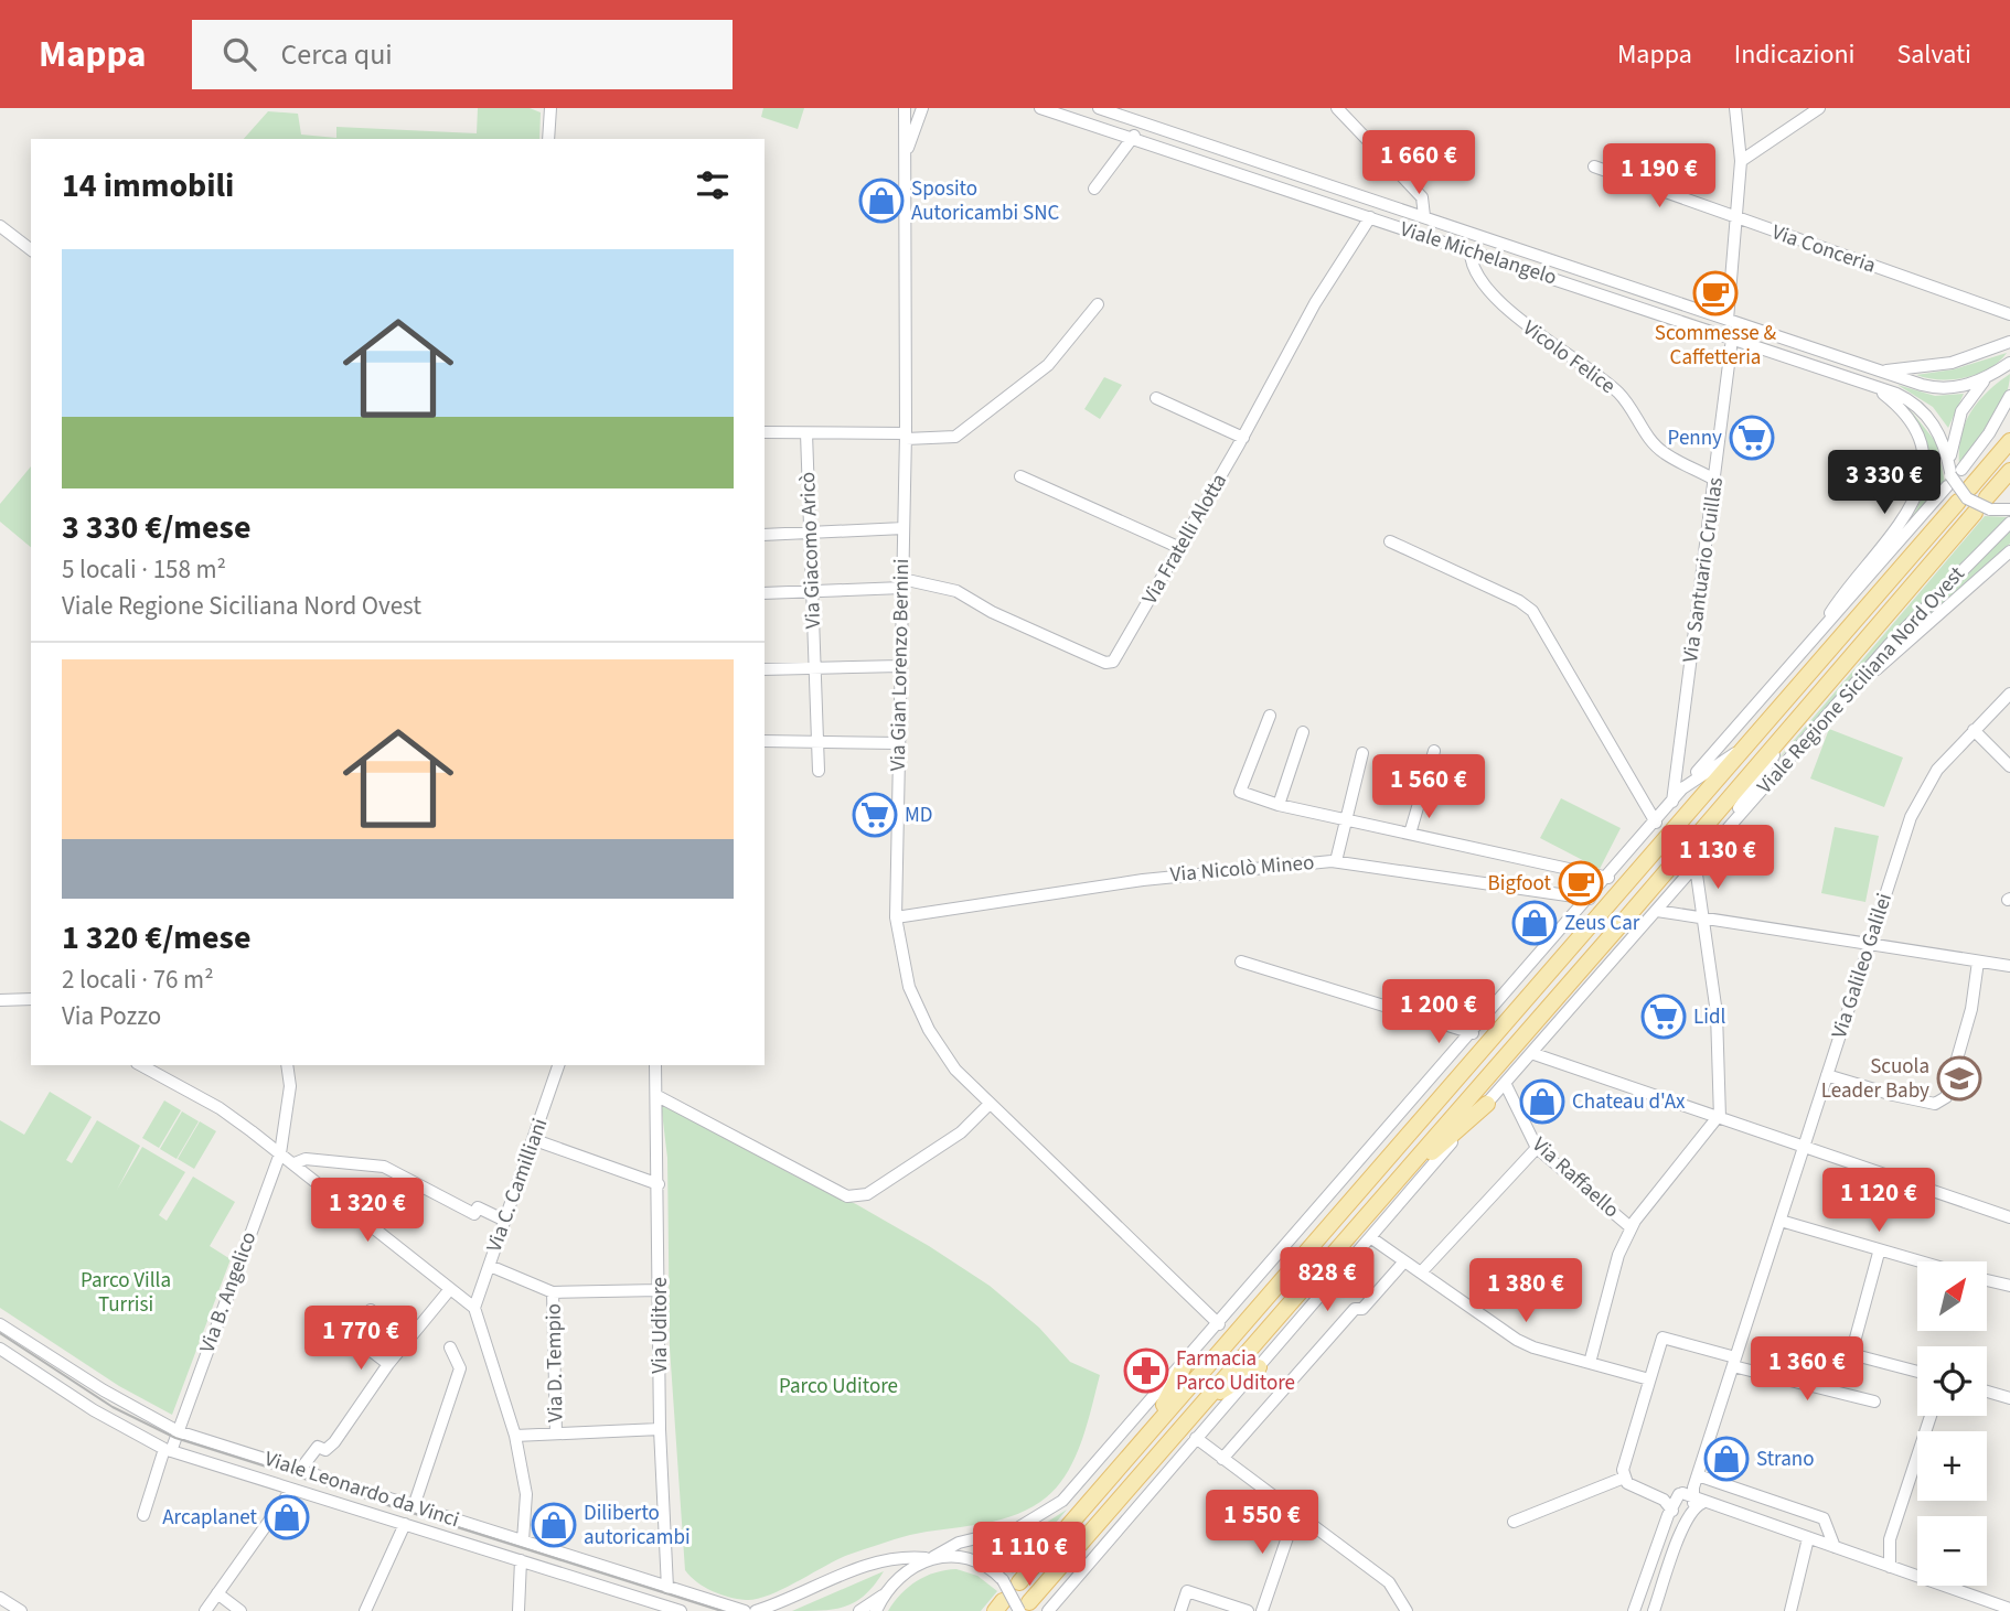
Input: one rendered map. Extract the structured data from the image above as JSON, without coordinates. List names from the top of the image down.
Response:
{
  "streets": {
    "main road": ["Viale Regione Siciliana Nord Ovest"],
    "street": [
      "Via Conceria",
      "Viale Michelangelo",
      "Vicolo Felice",
      "Via Fratelli Alotta",
      "Via Giacomo Aricò",
      "Via Santuario Cruillas",
      "Via Gian Lorenzo Bernini",
      "Via Nicolò Mineo",
      "Via Galileo Galilei",
      "Via Raffaello",
      "Via C. Camilliani",
      "Via B. Angelico",
      "Via Uditore",
      "Via D. Tempio",
      "Viale Leonardo da Vinci"
    ]
  },
  "crossings": [
    ["Viale Michelangelo", "Vicolo Felice"],
    ["Viale Michelangelo", "Via Fratelli Alotta"],
    ["Viale Michelangelo", "Via Santuario Cruillas"],
    ["Vicolo Felice", "Via Santuario Cruillas"],
    ["Via Fratelli Alotta", "Via Gian Lorenzo Bernini"],
    ["Via Gian Lorenzo Bernini", "Via Nicolò Mineo"],
    ["Viale Regione Siciliana Nord Ovest", "Via Raffaello"],
    ["Via B. Angelico", "Viale Leonardo da Vinci"],
    ["Via Uditore", "Viale Leonardo da Vinci"]
  ],
  "parks": ["Parco Villa Turrisi", "Parco Uditore"],
  "places": {
    "shop": [
      "Sposito Autoricambi SNC",
      "Zeus Car",
      "Chateau d'Ax",
      "Strano",
      "Arcaplanet",
      "Diliberto autoricambi"
    ],
    "cafe": ["Scommesse & Caffetteria", "Bigfoot"],
    "supermarket": ["Penny", "MD", "Lidl"],
    "school or university": ["Scuola Leader Baby"],
    "pharmacy": ["Farmacia Parco Uditore"]
  },
  "north": "top right",
  "page": {
    "header": "Mappa",
    "search": "Cerca qui",
    "nav": ["Mappa", "Indicazioni", "Salvati"],
    "price": [
      "1 660 €",
      "1 190 €",
      "3 330 €",
      "1 560 €",
      "1 130 €",
      "1 200 €",
      "1 120 €",
      "1 320 €",
      "828 €",
      "1 380 €",
      "1 770 €",
      "1 360 €",
      "1 550 €",
      "1 110 €"
    ],
    "heading": "14 immobili",
    "list": [
      {
        "name": "3 330 €/mese",
        "note": "5 locali · 158 m² · Viale Regione Siciliana Nord Ovest"
      },
      {
        "name": "1 320 €/mese",
        "note": "2 locali · 76 m² · Via Pozzo"
      }
    ],
    "map_buttons": ["+", "−"]
  }
}
